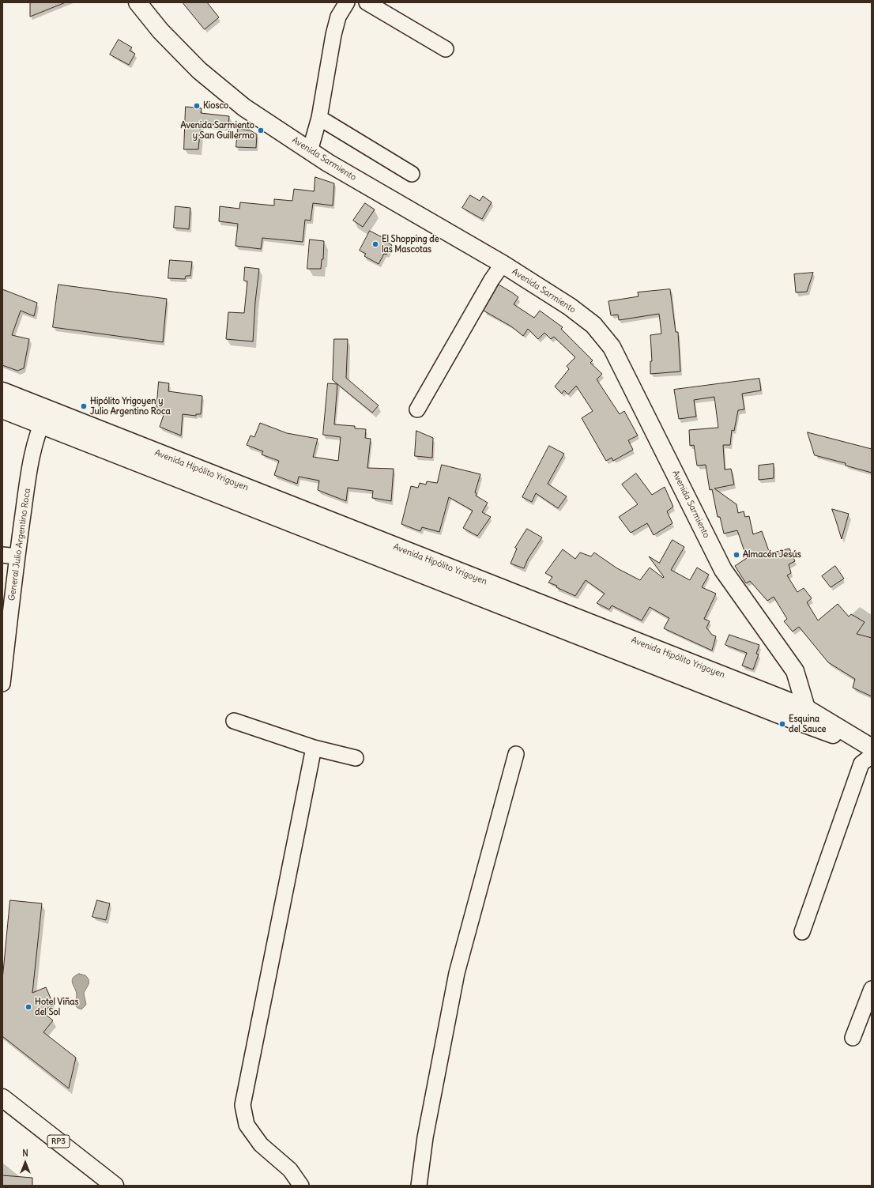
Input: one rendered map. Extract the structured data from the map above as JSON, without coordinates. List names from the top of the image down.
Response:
{
  "streets": {
    "main road": ["Avenida Sarmiento", "Avenida Hipólito Yrigoyen", "RP3"],
    "street": ["General Julio Argentino Roca"]
  },
  "crossings": [
    ["Avenida Sarmiento", "Avenida Hipólito Yrigoyen"],
    ["Avenida Hipólito Yrigoyen", "General Julio Argentino Roca"]
  ],
  "places": [
    "Kiosco",
    "Avenida Sarmiento y San Guillermo",
    "El Shopping de las Mascotas",
    "Hipólito Yrigoyen y Julio Argentino Roca",
    "Almacén Jesús",
    "Esquina del Sauce",
    "Hotel Viñas del Sol"
  ],
  "north": "top"
}
